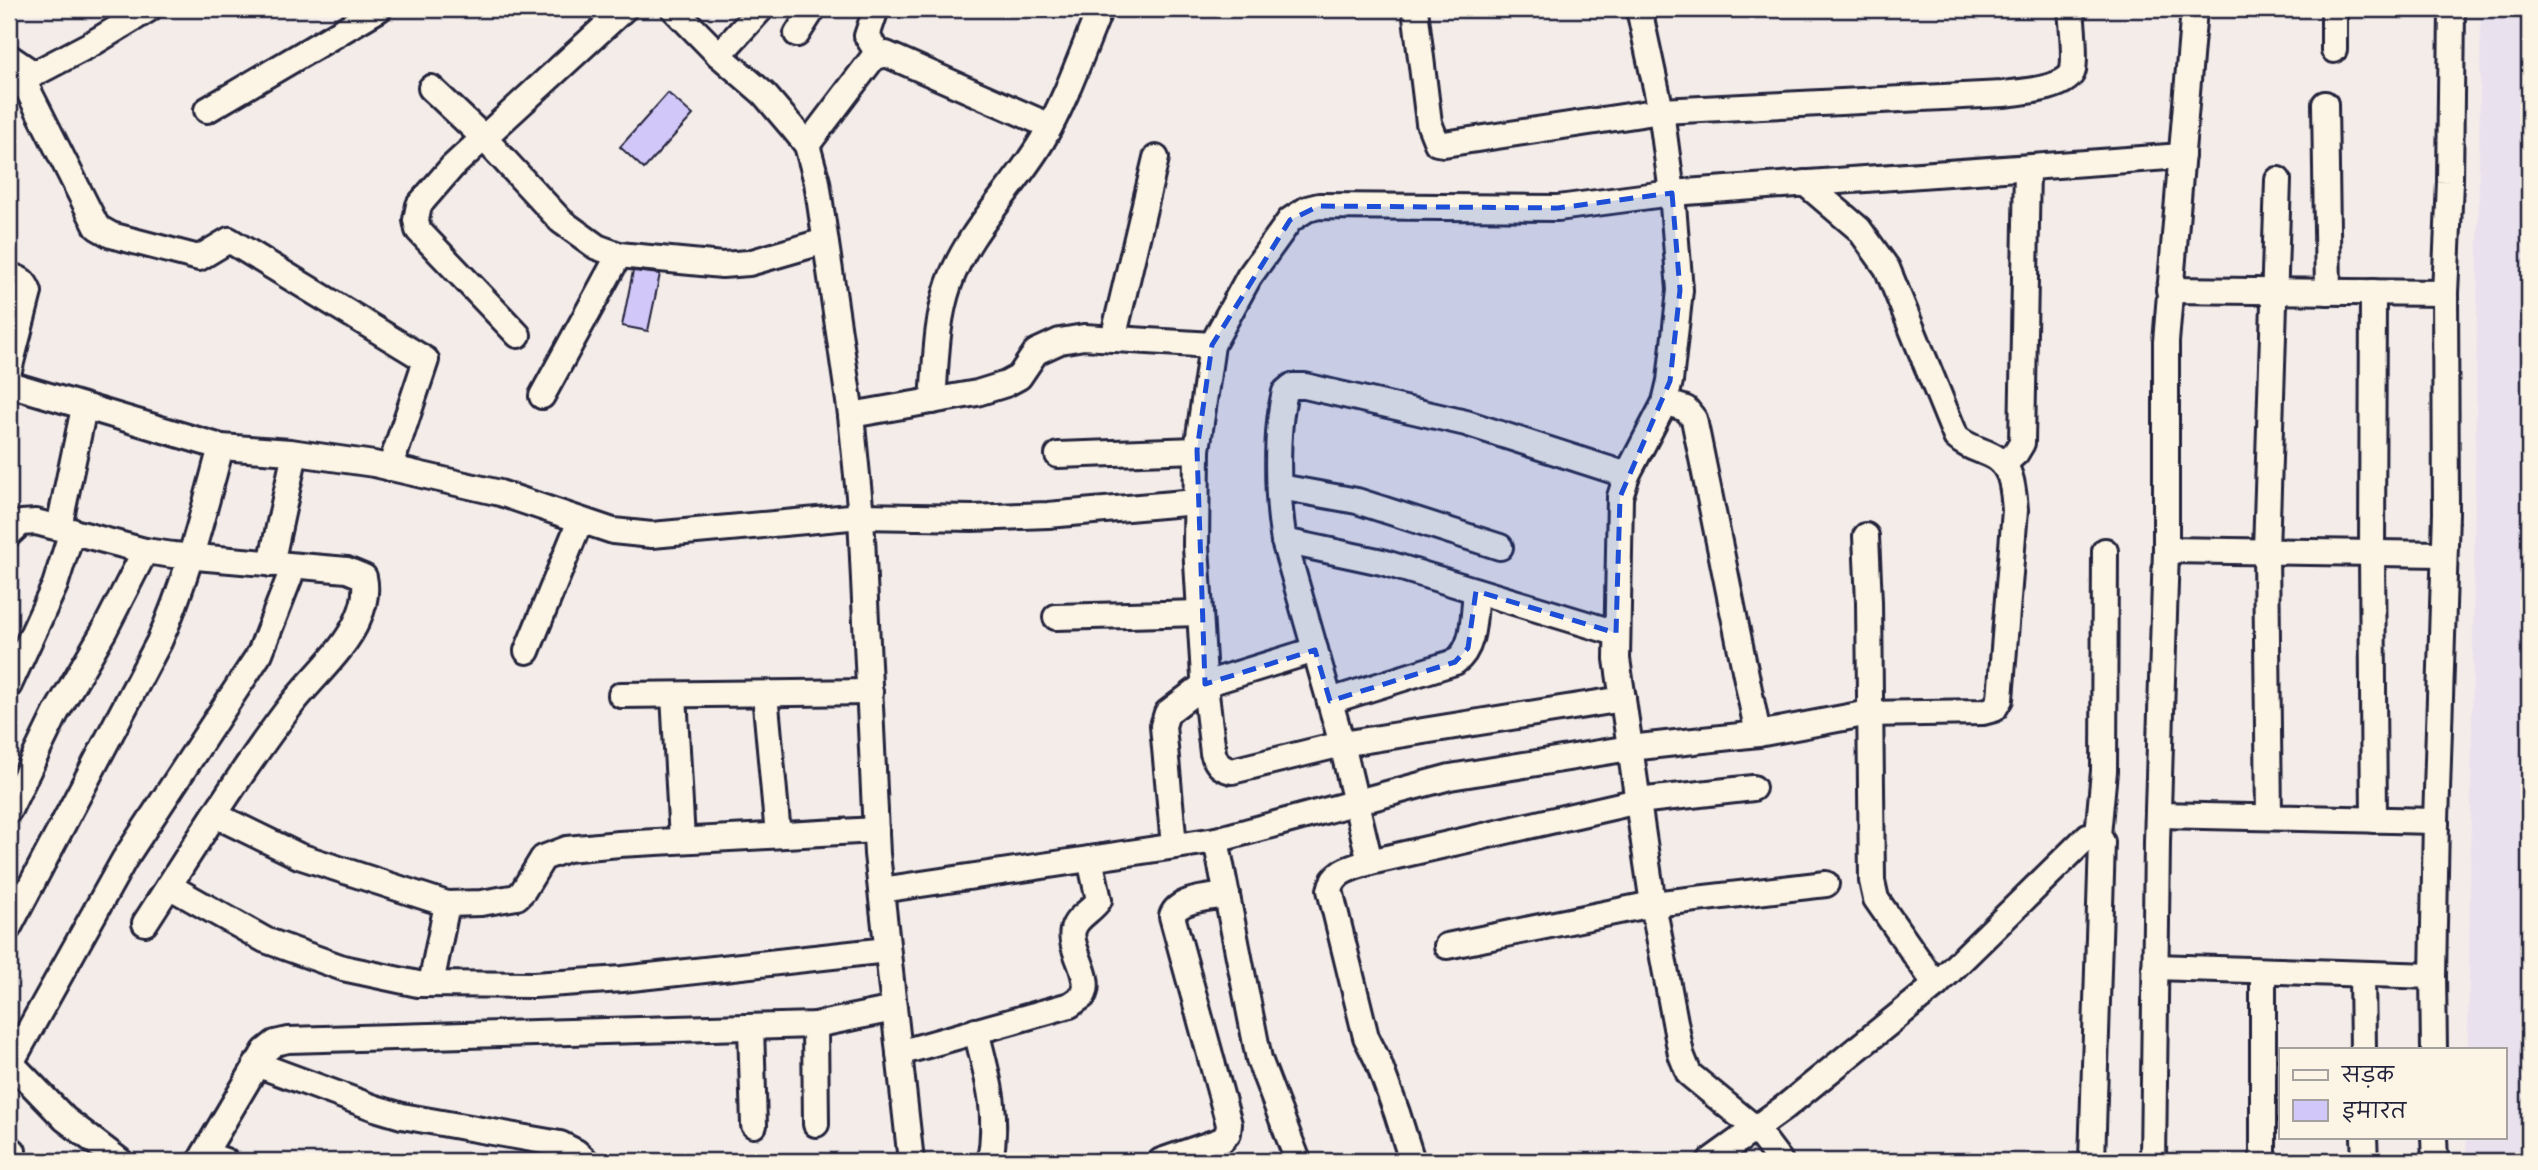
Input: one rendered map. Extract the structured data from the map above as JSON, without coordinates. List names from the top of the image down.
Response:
{
  "legend": ["सड़क", "इमारत"]
}
